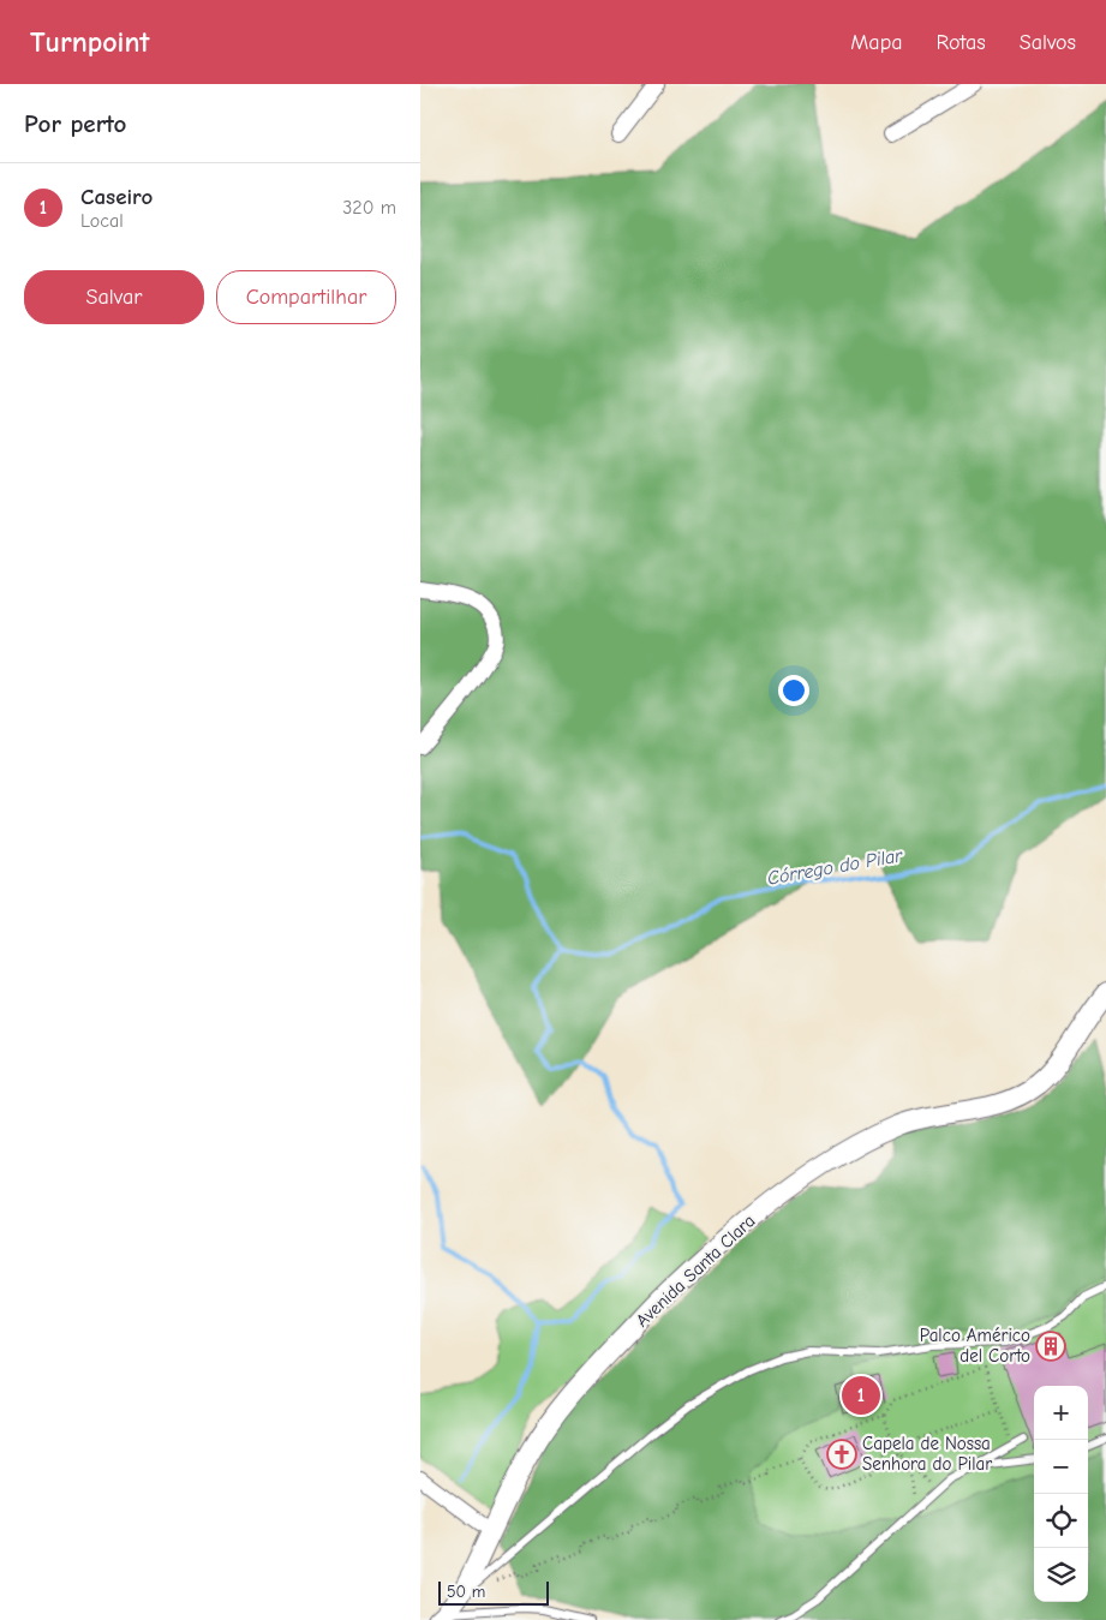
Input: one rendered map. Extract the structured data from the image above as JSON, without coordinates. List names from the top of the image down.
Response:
{
  "streets": {
    "street": ["Avenida Santa Clara"]
  },
  "water": ["Córrego do Pilar"],
  "places": {
    "building": ["Palco Américo del Corto"],
    "church": ["Capela de Nossa Senhora do Pilar"]
  },
  "scale_bar": "50 m",
  "page": {
    "header": "Turnpoint",
    "nav": ["Mapa", "Rotas", "Salvos"],
    "heading": "Por perto",
    "list": [
      {
        "mark": "1",
        "name": "Caseiro",
        "note": "Local",
        "value": "320 m"
      }
    ],
    "buttons": ["Salvar", "Compartilhar"],
    "pins": "1",
    "map_buttons": ["+", "−"],
    "scale": "50 m"
  }
}
